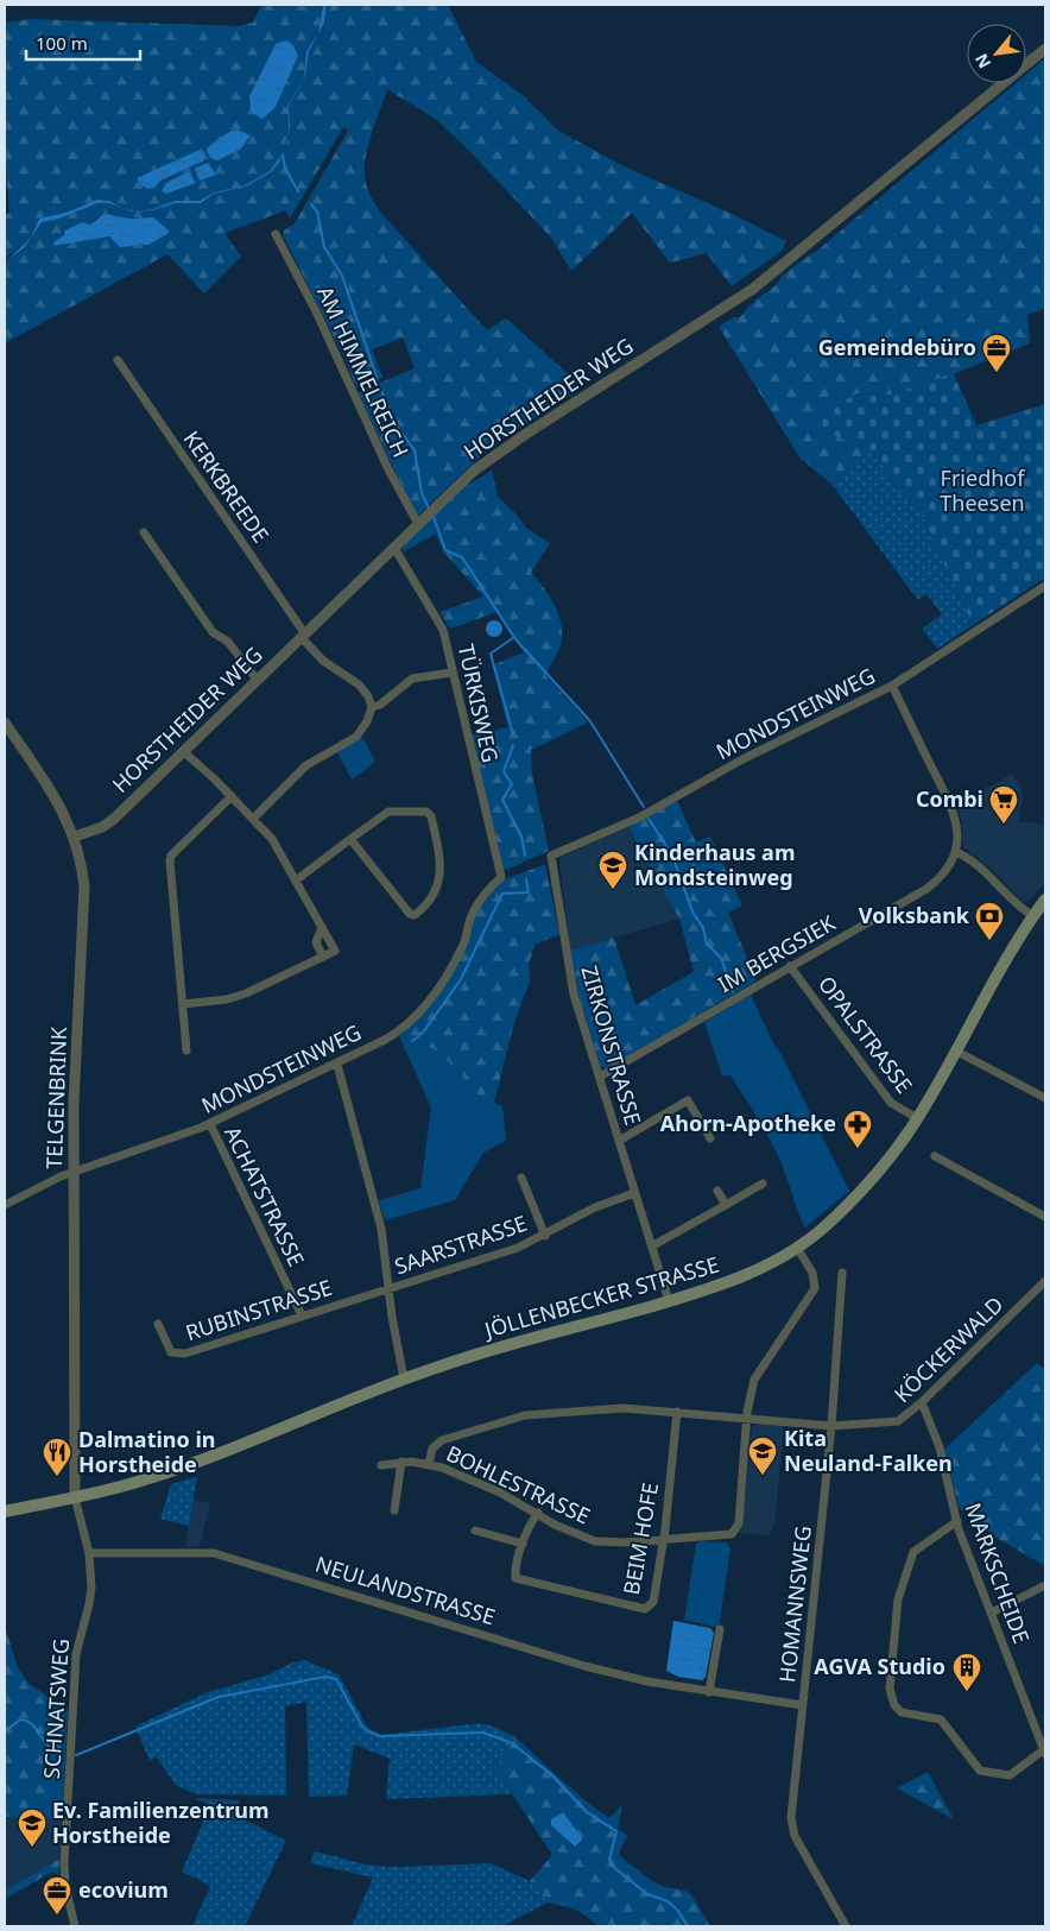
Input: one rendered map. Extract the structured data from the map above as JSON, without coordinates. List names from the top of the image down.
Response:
{
  "streets": {
    "main road": ["JÖLLENBECKER STRASSE"],
    "street": [
      "AM HIMMELREICH",
      "HORSTHEIDER WEG",
      "KERKBREEDE",
      "TÜRKISWEG",
      "MONDSTEINWEG",
      "IM BERGSIEK",
      "OPALSTRASSE",
      "ZIRKONSTRASSE",
      "TELGENBRINK",
      "ACHATSTRASSE",
      "SAARSTRASSE",
      "RUBINSTRASSE",
      "KÖCKERWALD",
      "BOHLESTRASSE",
      "BEIM HOFE",
      "MARKSCHEIDE",
      "NEULANDSTRASSE",
      "HOMANNSWEG",
      "SCHNATSWEG"
    ]
  },
  "crossings": [
    ["AM HIMMELREICH", "HORSTHEIDER WEG"],
    ["HORSTHEIDER WEG", "KERKBREEDE"],
    ["HORSTHEIDER WEG", "TÜRKISWEG"],
    ["HORSTHEIDER WEG", "TELGENBRINK"],
    ["TÜRKISWEG", "MONDSTEINWEG"],
    ["MONDSTEINWEG", "ZIRKONSTRASSE"],
    ["MONDSTEINWEG", "TELGENBRINK"],
    ["MONDSTEINWEG", "ACHATSTRASSE"],
    ["IM BERGSIEK", "OPALSTRASSE"],
    ["IM BERGSIEK", "ZIRKONSTRASSE"],
    ["OPALSTRASSE", "JÖLLENBECKER STRASSE"],
    ["ZIRKONSTRASSE", "SAARSTRASSE"],
    ["ZIRKONSTRASSE", "JÖLLENBECKER STRASSE"],
    ["TELGENBRINK", "JÖLLENBECKER STRASSE"],
    ["TELGENBRINK", "SCHNATSWEG"],
    ["ACHATSTRASSE", "RUBINSTRASSE"],
    ["SAARSTRASSE", "RUBINSTRASSE"],
    ["JÖLLENBECKER STRASSE", "BOHLESTRASSE"],
    ["JÖLLENBECKER STRASSE", "SCHNATSWEG"],
    ["KÖCKERWALD", "BOHLESTRASSE"],
    ["KÖCKERWALD", "BEIM HOFE"],
    ["KÖCKERWALD", "MARKSCHEIDE"],
    ["KÖCKERWALD", "HOMANNSWEG"],
    ["BOHLESTRASSE", "BEIM HOFE"],
    ["NEULANDSTRASSE", "HOMANNSWEG"],
    ["NEULANDSTRASSE", "SCHNATSWEG"]
  ],
  "parks": ["Friedhof Theesen"],
  "places": {
    "office": ["Gemeindebüro", "ecovium"],
    "supermarket": ["Combi"],
    "school or university": ["Kinderhaus am Mondsteinweg", "Kita Neuland-Falken", "Ev. Familienzentrum Horstheide"],
    "bank": ["Volksbank"],
    "pharmacy": ["Ahorn-Apotheke"],
    "restaurant": ["Dalmatino in Horstheide"],
    "building": ["AGVA Studio"]
  },
  "scale_bar": "100 m",
  "north": "bottom left"
}
